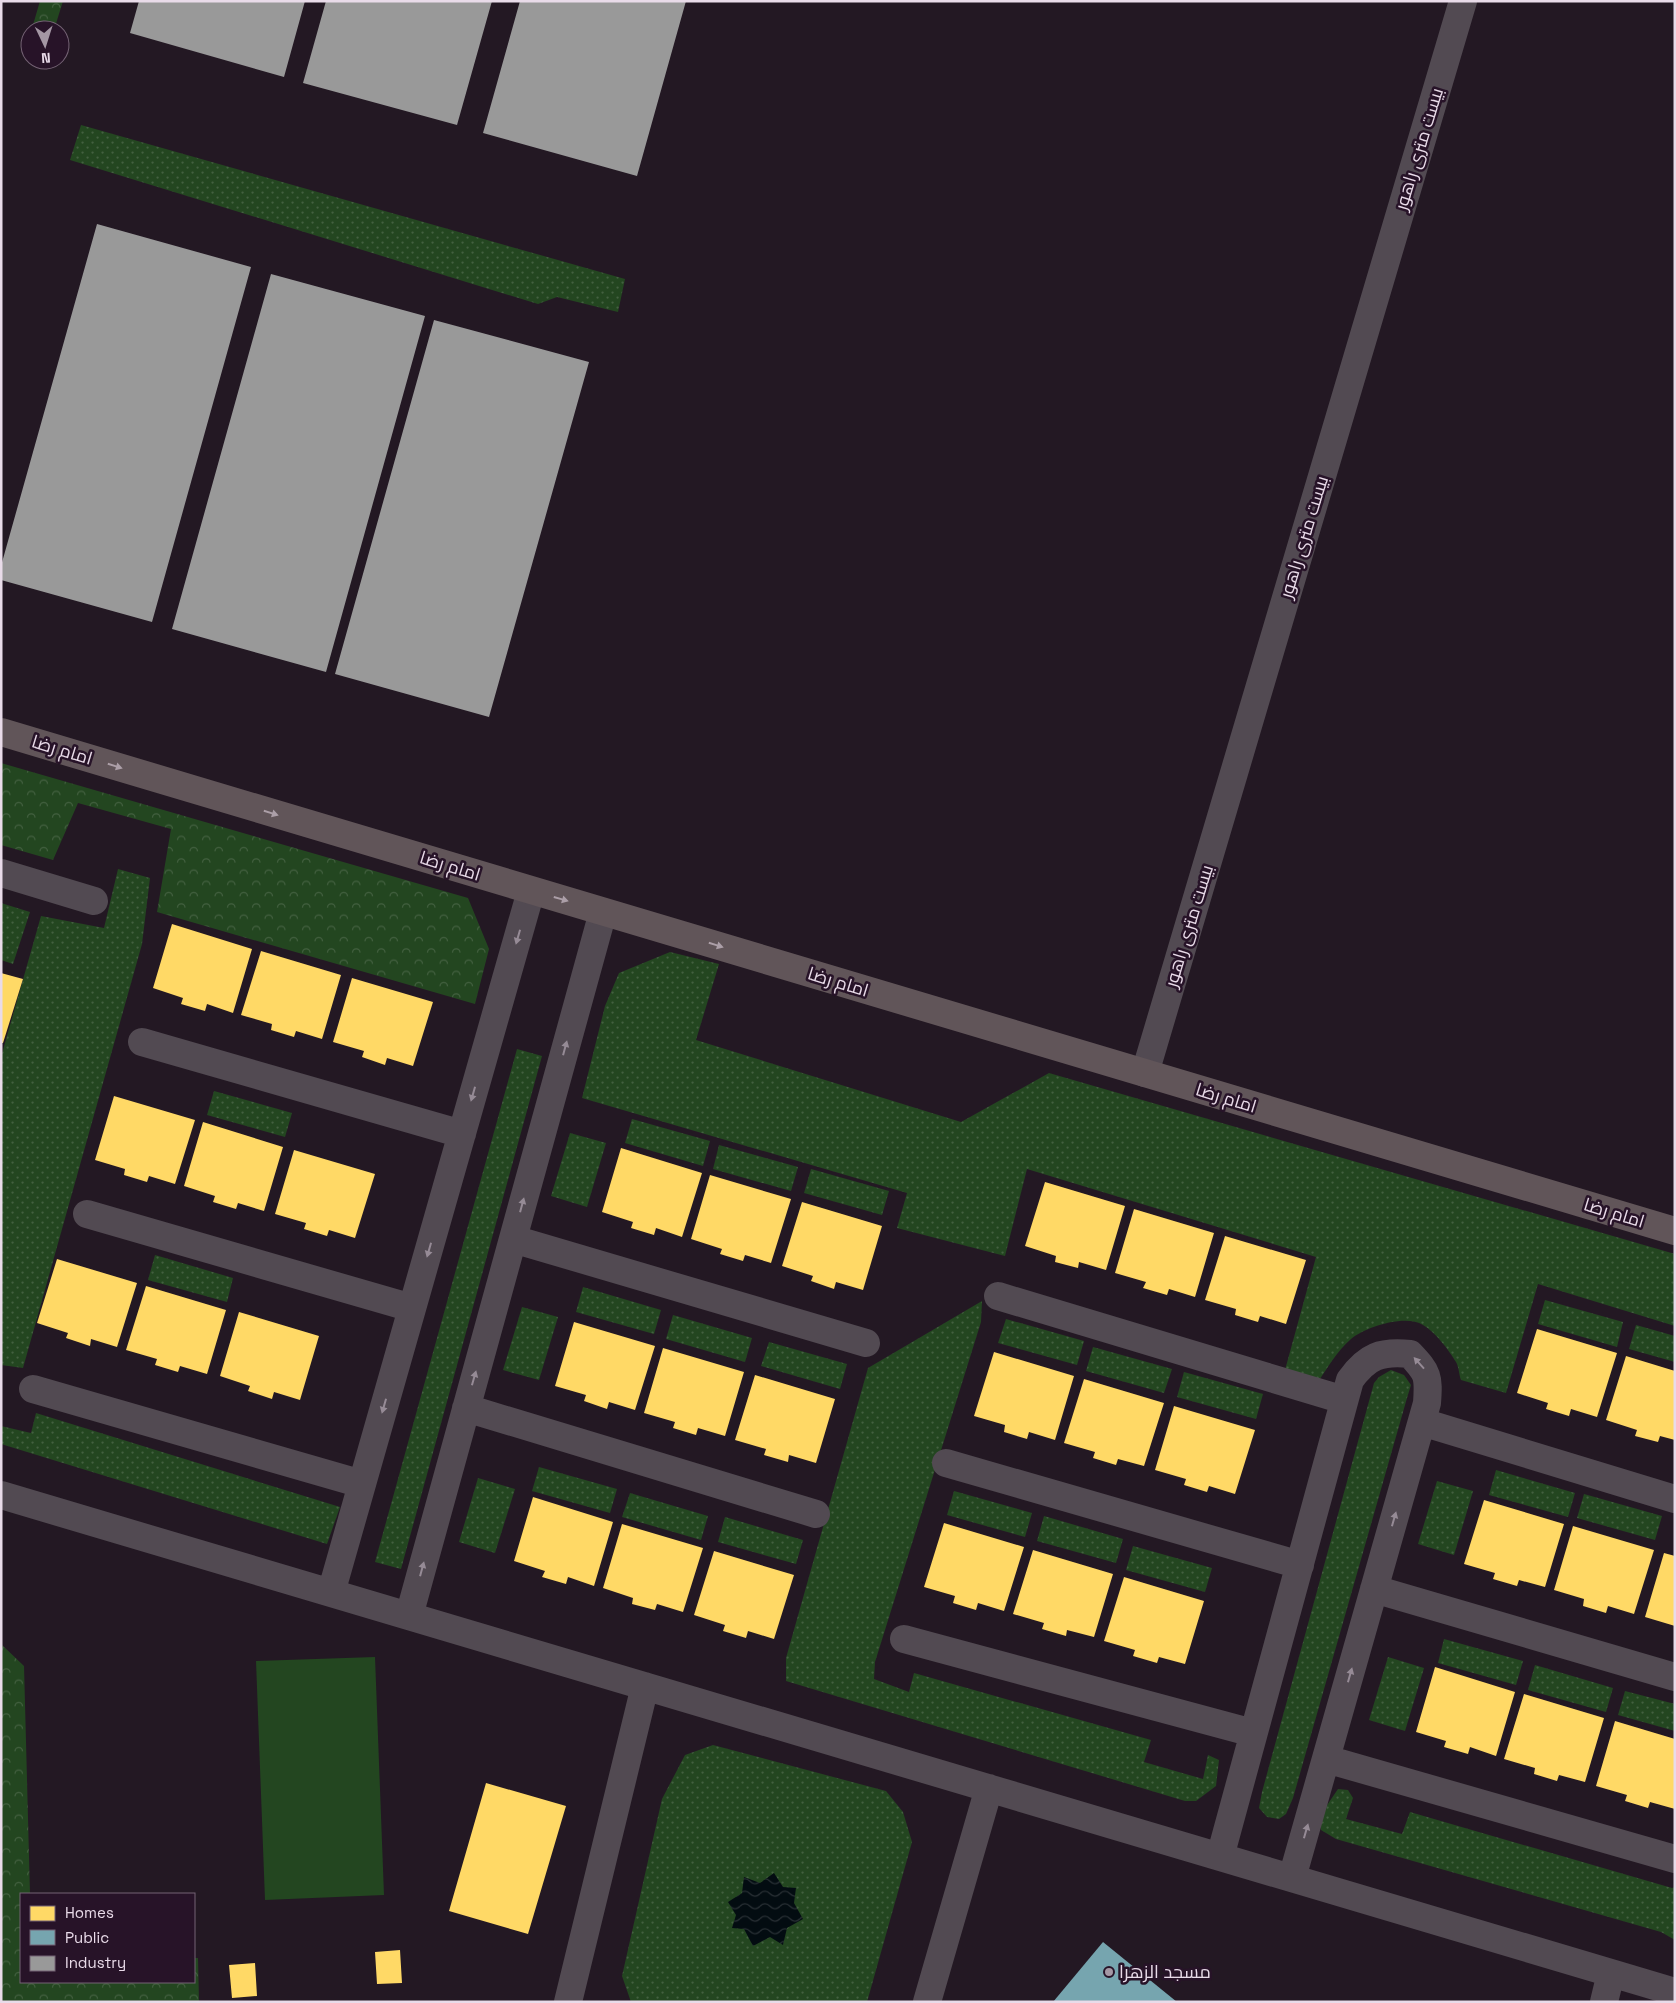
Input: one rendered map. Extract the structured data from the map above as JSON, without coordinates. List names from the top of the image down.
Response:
{
  "streets": {
    "main road": ["امام رضا"],
    "street": ["بیست متری راهور"]
  },
  "crossings": [
    ["بیست متری راهور", "امام رضا"]
  ],
  "one_way": ["امام رضا"],
  "places": ["مسجد الزهرا"],
  "legend": ["Homes", "Public", "Industry"],
  "north": "bottom"
}
